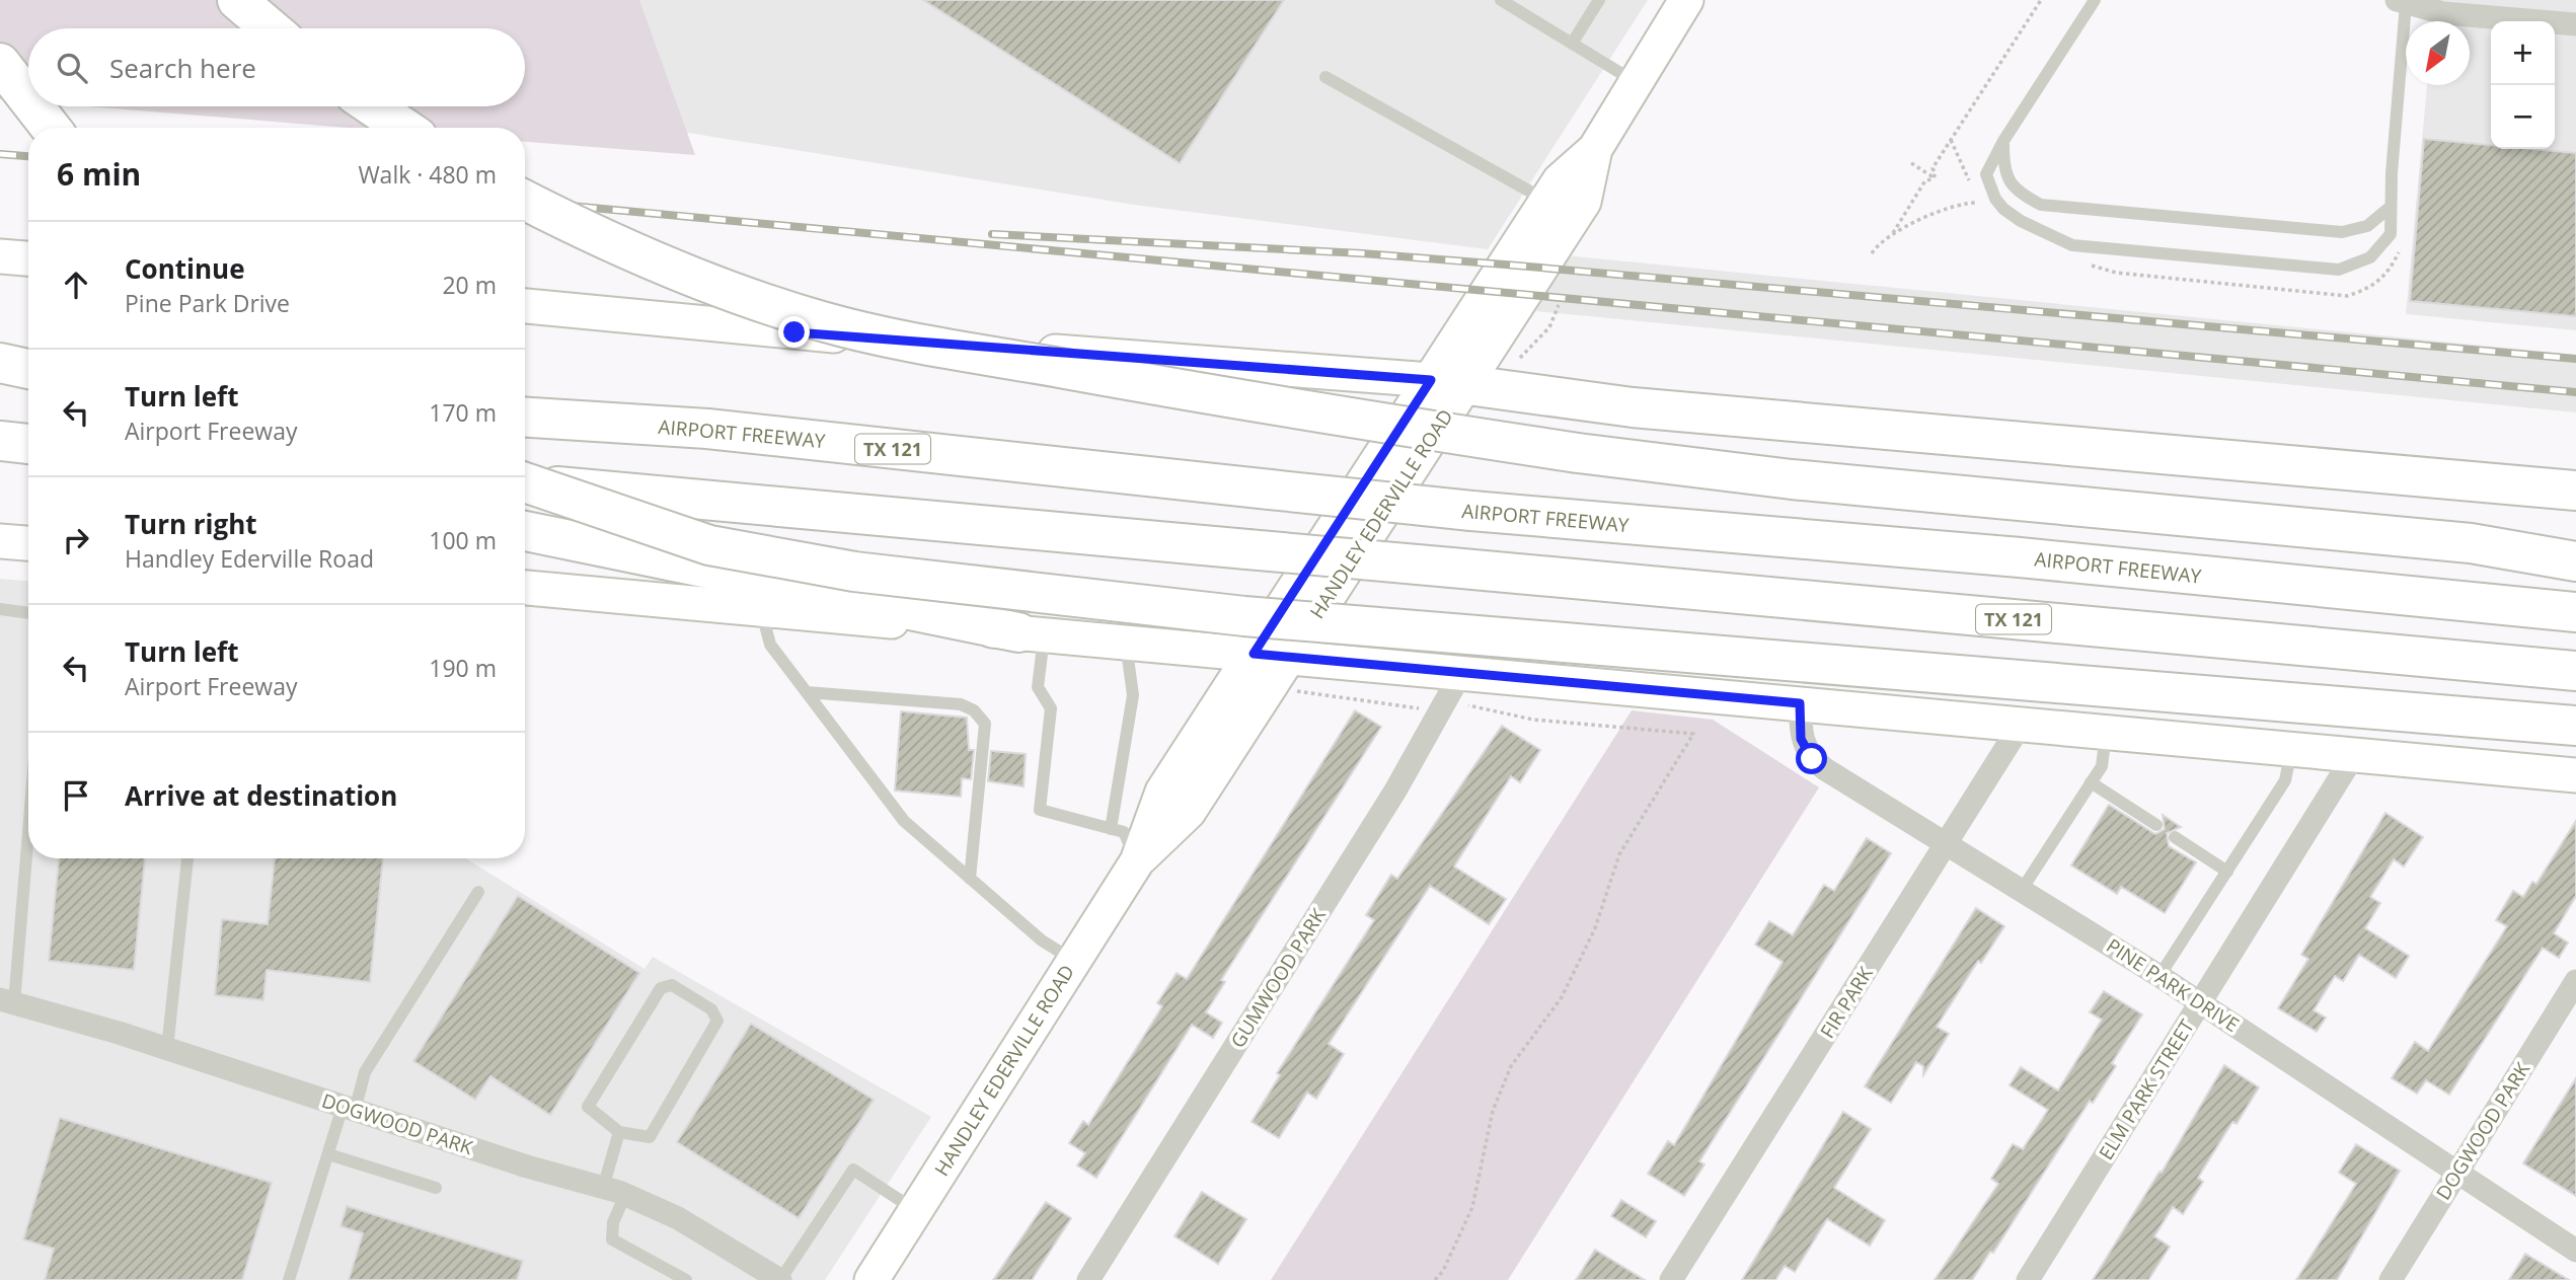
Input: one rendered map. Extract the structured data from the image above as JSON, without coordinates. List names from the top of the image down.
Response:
{
  "streets": {
    "highway": ["AIRPORT FREEWAY", "TX 121"],
    "main road": ["HANDLEY EDERVILLE ROAD"],
    "street": [
      "GUMWOOD PARK",
      "PINE PARK DRIVE",
      "FIR PARK",
      "ELM PARK STREET",
      "DOGWOOD PARK"
    ]
  },
  "crossings": [
    ["PINE PARK DRIVE", "FIR PARK"],
    ["PINE PARK DRIVE", "ELM PARK STREET"],
    ["PINE PARK DRIVE", "DOGWOOD PARK"]
  ],
  "north": "bottom left",
  "page": {
    "map_buttons": ["+", "−"],
    "search": "Search here",
    "heading": ["6 min", "Walk · 480 m"],
    "list": [
      ["Continue", "Pine Park Drive", "20 m"],
      ["Turn left", "Airport Freeway", "170 m"],
      ["Turn right", "Handley Ederville Road", "100 m"],
      ["Turn left", "Airport Freeway", "190 m"],
      "Arrive at destination"
    ]
  }
}
